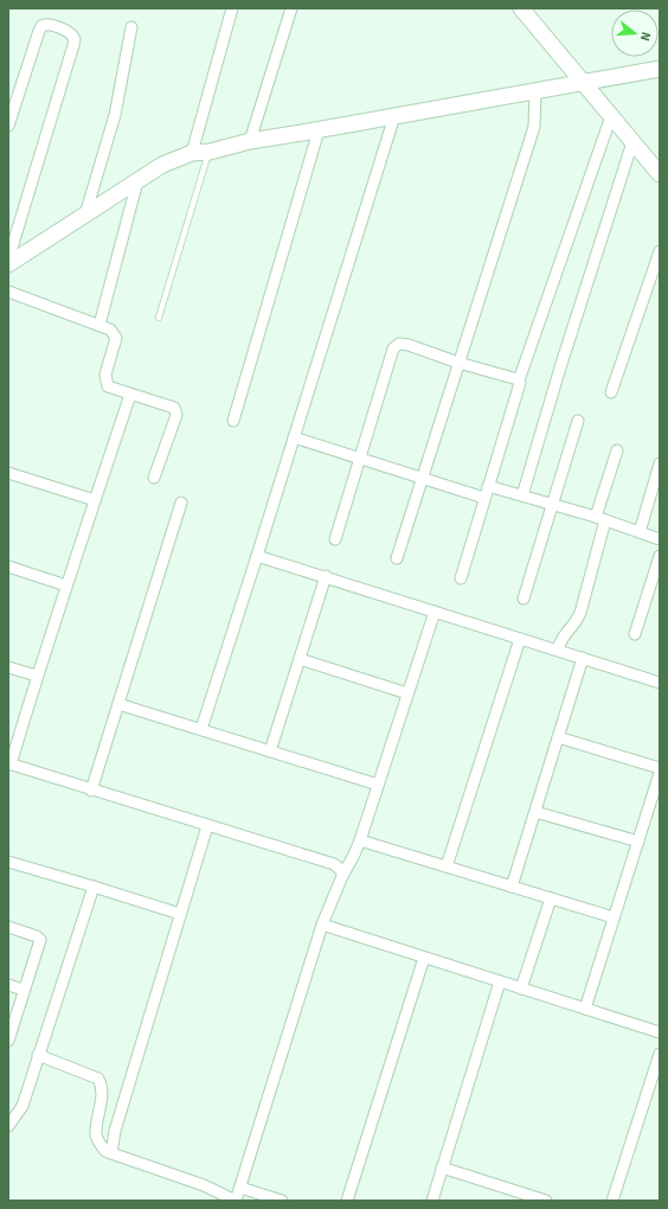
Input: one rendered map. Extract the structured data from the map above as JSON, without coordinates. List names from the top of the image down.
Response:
{
  "north": "right"
}
